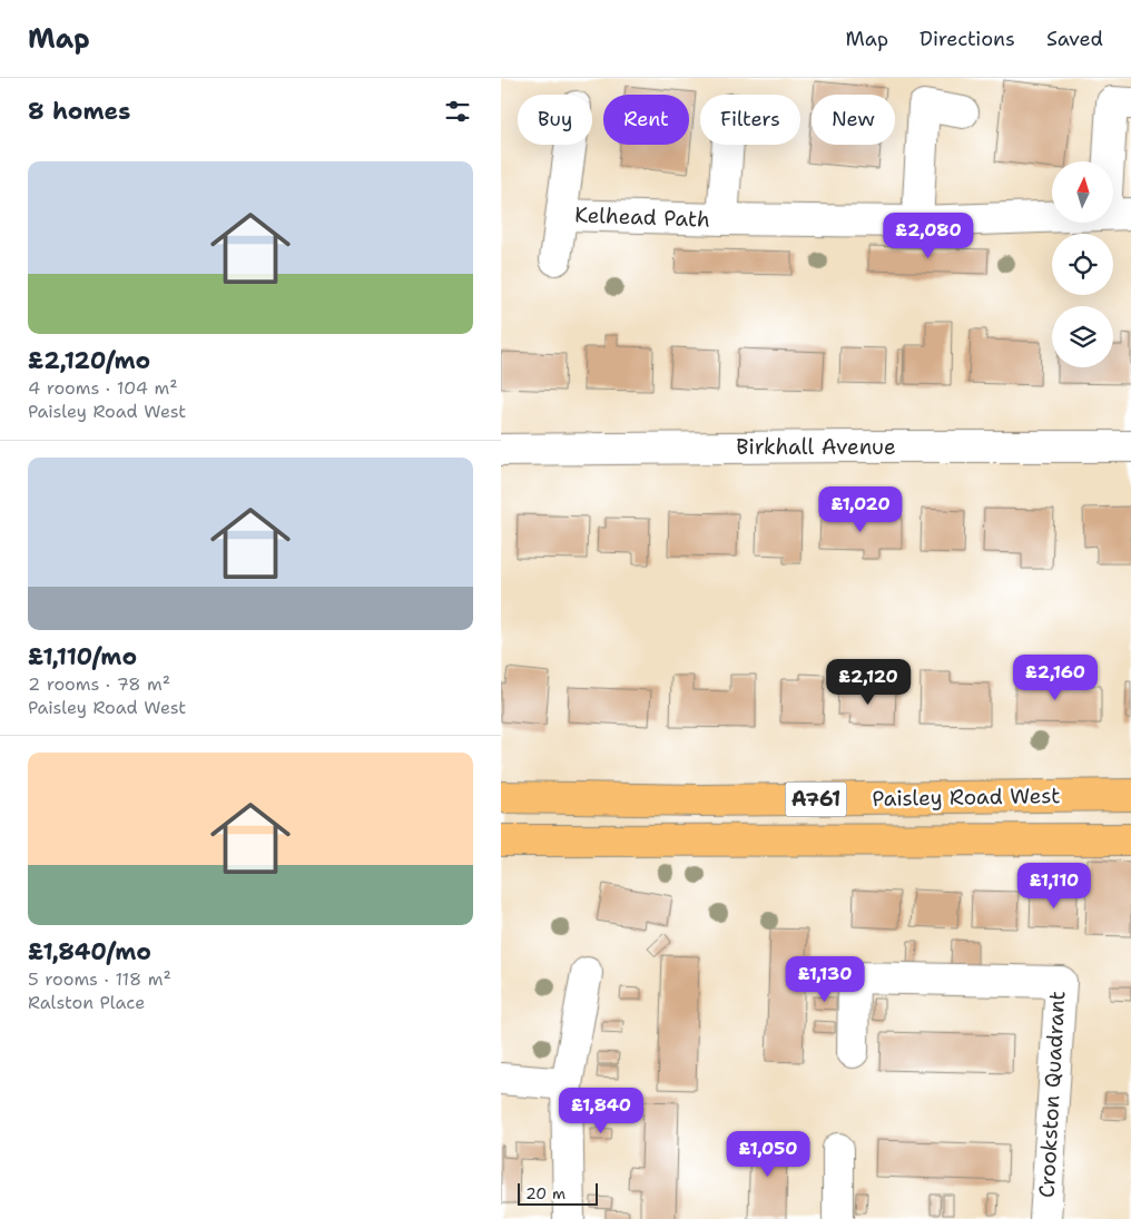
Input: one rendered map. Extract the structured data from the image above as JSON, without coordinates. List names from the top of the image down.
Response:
{
  "streets": {
    "main road": ["Paisley Road West", "A761"],
    "street": ["Kelhead Path", "Birkhall Avenue", "Crookston Quadrant"]
  },
  "scale_bar": "20 m",
  "north": "top",
  "page": {
    "header": "Map",
    "nav": ["Map", "Directions", "Saved"],
    "heading": "8 homes",
    "chip": [
      "Buy",
      "Rent",
      "Filters",
      "New"
    ],
    "list": [
      {
        "name": "£2,120/mo",
        "note": "4 rooms · 104 m² · Paisley Road West"
      },
      {
        "name": "£1,110/mo",
        "note": "2 rooms · 78 m² · Paisley Road West"
      },
      {
        "name": "£1,840/mo",
        "note": "5 rooms · 118 m² · Ralston Place"
      }
    ],
    "price": [
      "£2,080",
      "£1,020",
      "£2,160",
      "£2,120",
      "£1,110",
      "£1,130",
      "£1,840",
      "£1,050"
    ],
    "scale": "20 m"
  }
}
